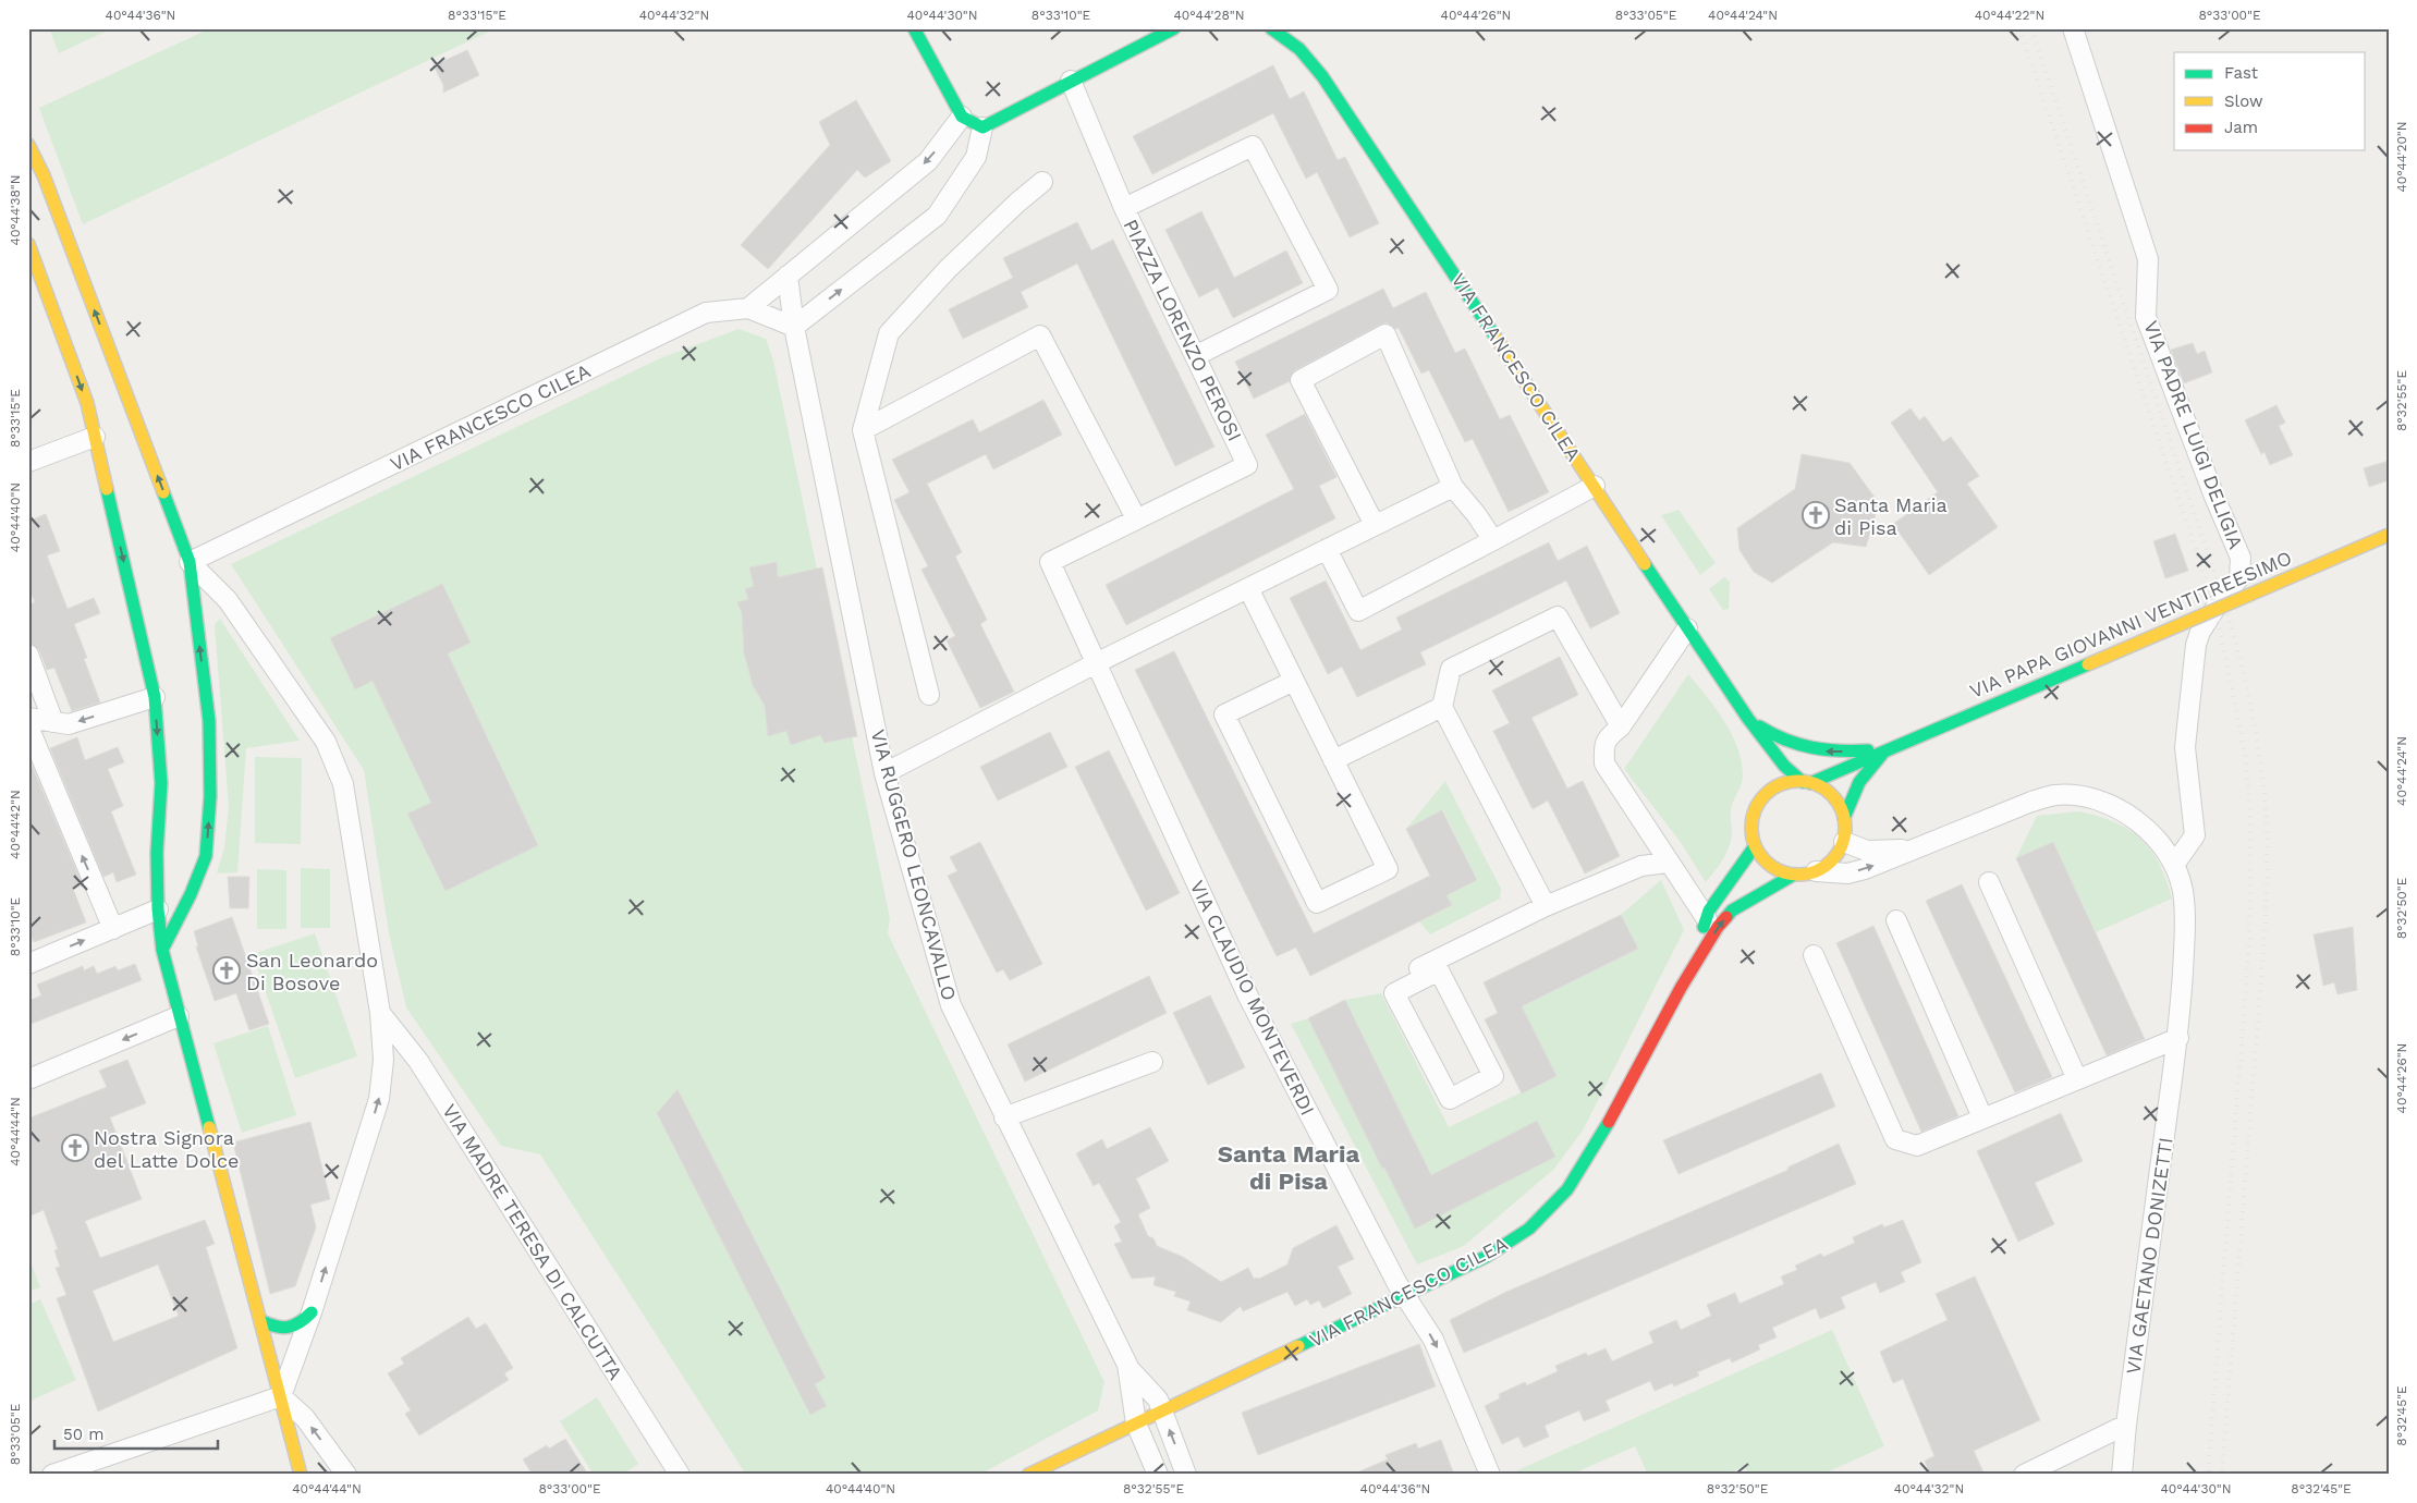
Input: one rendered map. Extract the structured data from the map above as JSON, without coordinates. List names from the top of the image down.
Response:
{
  "streets": {
    "street": [
      "PIAZZA LORENZO PEROSI",
      "VIA FRANCESCO CILEA",
      "VIA PADRE LUIGI DELIGIA",
      "VIA PAPA GIOVANNI VENTITREESIMO",
      "VIA RUGGERO LEONCAVALLO",
      "VIA CLAUDIO MONTEVERDI",
      "VIA MADRE TERESA DI CALCUTTA",
      "VIA GAETANO DONIZETTI"
    ]
  },
  "crossings": [
    ["PIAZZA LORENZO PEROSI", "VIA CLAUDIO MONTEVERDI"],
    ["VIA FRANCESCO CILEA", "VIA PAPA GIOVANNI VENTITREESIMO"],
    ["VIA FRANCESCO CILEA", "VIA RUGGERO LEONCAVALLO"],
    ["VIA FRANCESCO CILEA", "VIA CLAUDIO MONTEVERDI"],
    ["VIA FRANCESCO CILEA", "VIA GAETANO DONIZETTI"],
    ["VIA PADRE LUIGI DELIGIA", "VIA GAETANO DONIZETTI"],
    ["VIA PAPA GIOVANNI VENTITREESIMO", "VIA GAETANO DONIZETTI"]
  ],
  "districts": ["Santa Maria di Pisa"],
  "places": {
    "church": ["Santa Maria di Pisa", "San Leonardo Di Bosove", "Nostra Signora del Latte Dolce"]
  },
  "legend": ["Fast", "Slow", "Jam"],
  "scale_bar": "50 m",
  "coordinates": [
    "40°44'36\"N",
    "8°33'15\"E",
    "40°44'32\"N",
    "40°44'30\"N",
    "8°33'10\"E",
    "40°44'28\"N",
    "40°44'26\"N",
    "8°33'05\"E",
    "40°44'24\"N",
    "40°44'22\"N",
    "8°33'00\"E",
    "40°44'20\"N",
    "40°44'38\"N",
    "8°32'55\"E",
    "40°44'40\"N",
    "40°44'42\"N",
    "8°32'50\"E",
    "40°44'44\"N",
    "8°32'45\"E"
  ]
}
